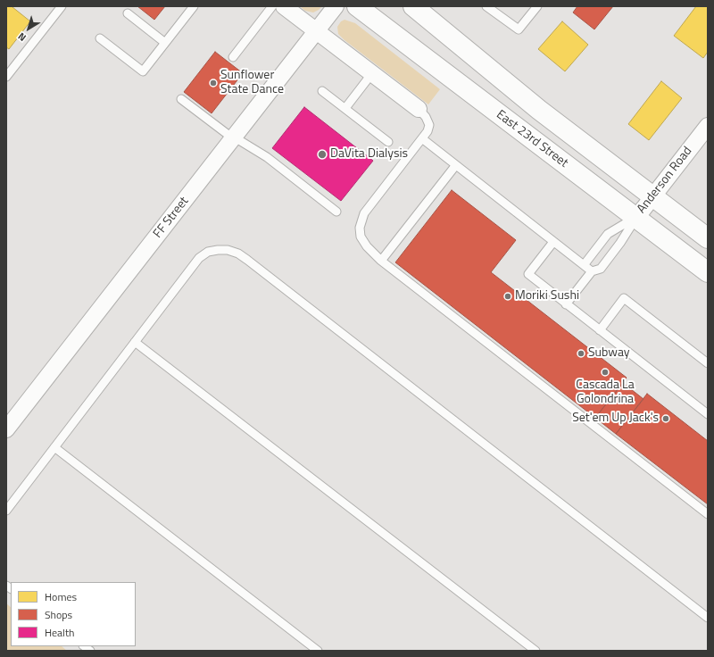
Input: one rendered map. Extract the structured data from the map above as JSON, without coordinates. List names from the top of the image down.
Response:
{
  "streets": {
    "main road": ["East 23rd Street"],
    "street": ["Anderson Road", "FF Street"]
  },
  "crossings": [
    ["East 23rd Street", "Anderson Road"]
  ],
  "places": [
    "Sunflower State Dance",
    "DaVita Dialysis",
    "Moriki Sushi",
    "Subway",
    "Cascada La Golondrina",
    "Set'em Up Jack's"
  ],
  "legend": ["Homes", "Shops", "Health"],
  "north": "bottom left"
}
